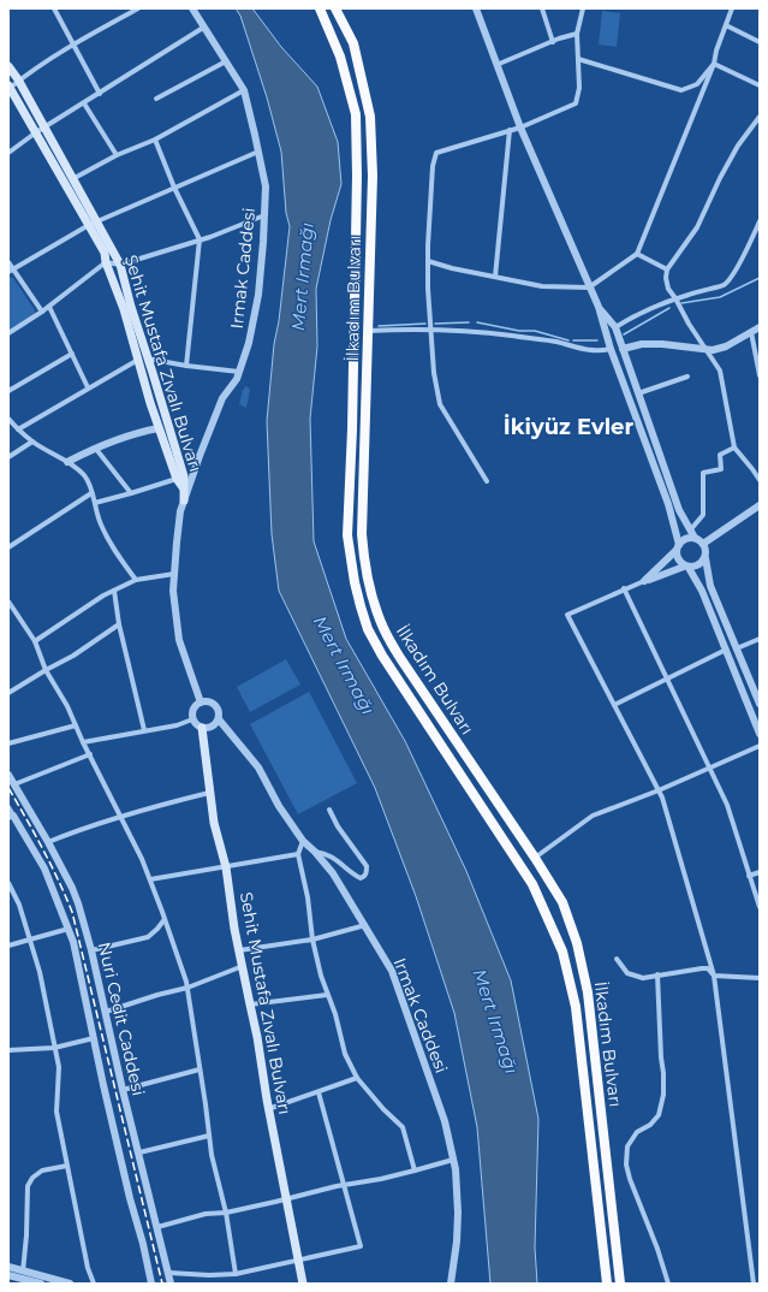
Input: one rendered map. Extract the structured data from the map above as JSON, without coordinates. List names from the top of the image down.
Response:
{
  "streets": {
    "highway": ["İlkadım Bulvarı"],
    "main road": ["Şehit Mustafa Zıvalı Bulvarı", "Sehit Mustafa Zıvalı Bulvarı"],
    "street": ["Irmak Caddesi", "Nuri Cedit Caddesi"]
  },
  "crossings": [
    ["Irmak Caddesi", "Şehit Mustafa Zıvalı Bulvarı"],
    ["Irmak Caddesi", "Sehit Mustafa Zıvalı Bulvarı"]
  ],
  "districts": ["İkiyüz Evler"],
  "water": ["Mert Irmağı"]
}
